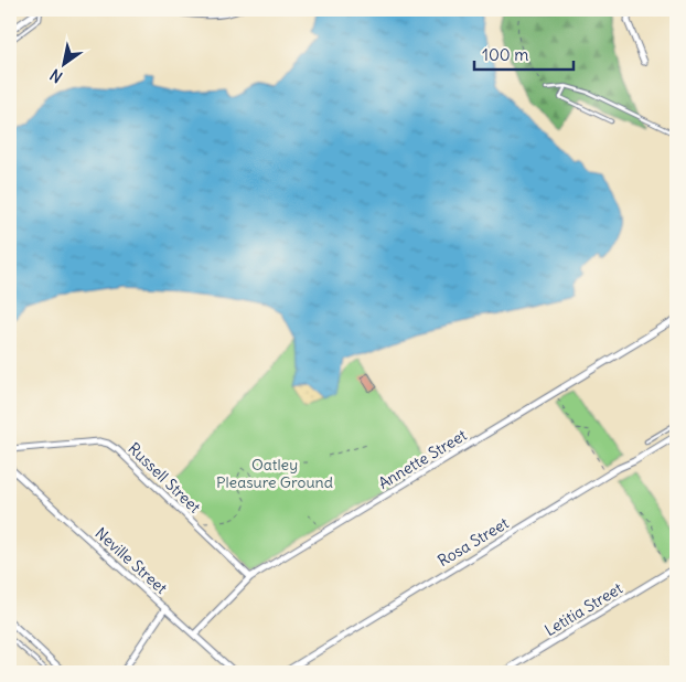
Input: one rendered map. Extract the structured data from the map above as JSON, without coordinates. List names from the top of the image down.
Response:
{
  "streets": {
    "street": [
      "Annette Street",
      "Russell Street",
      "Rosa Street",
      "Neville Street",
      "Letitia Street"
    ]
  },
  "crossings": [
    ["Annette Street", "Russell Street"],
    ["Annette Street", "Neville Street"]
  ],
  "parks": ["Oatley Pleasure Ground"],
  "scale_bar": "100 m",
  "north": "bottom left"
}
